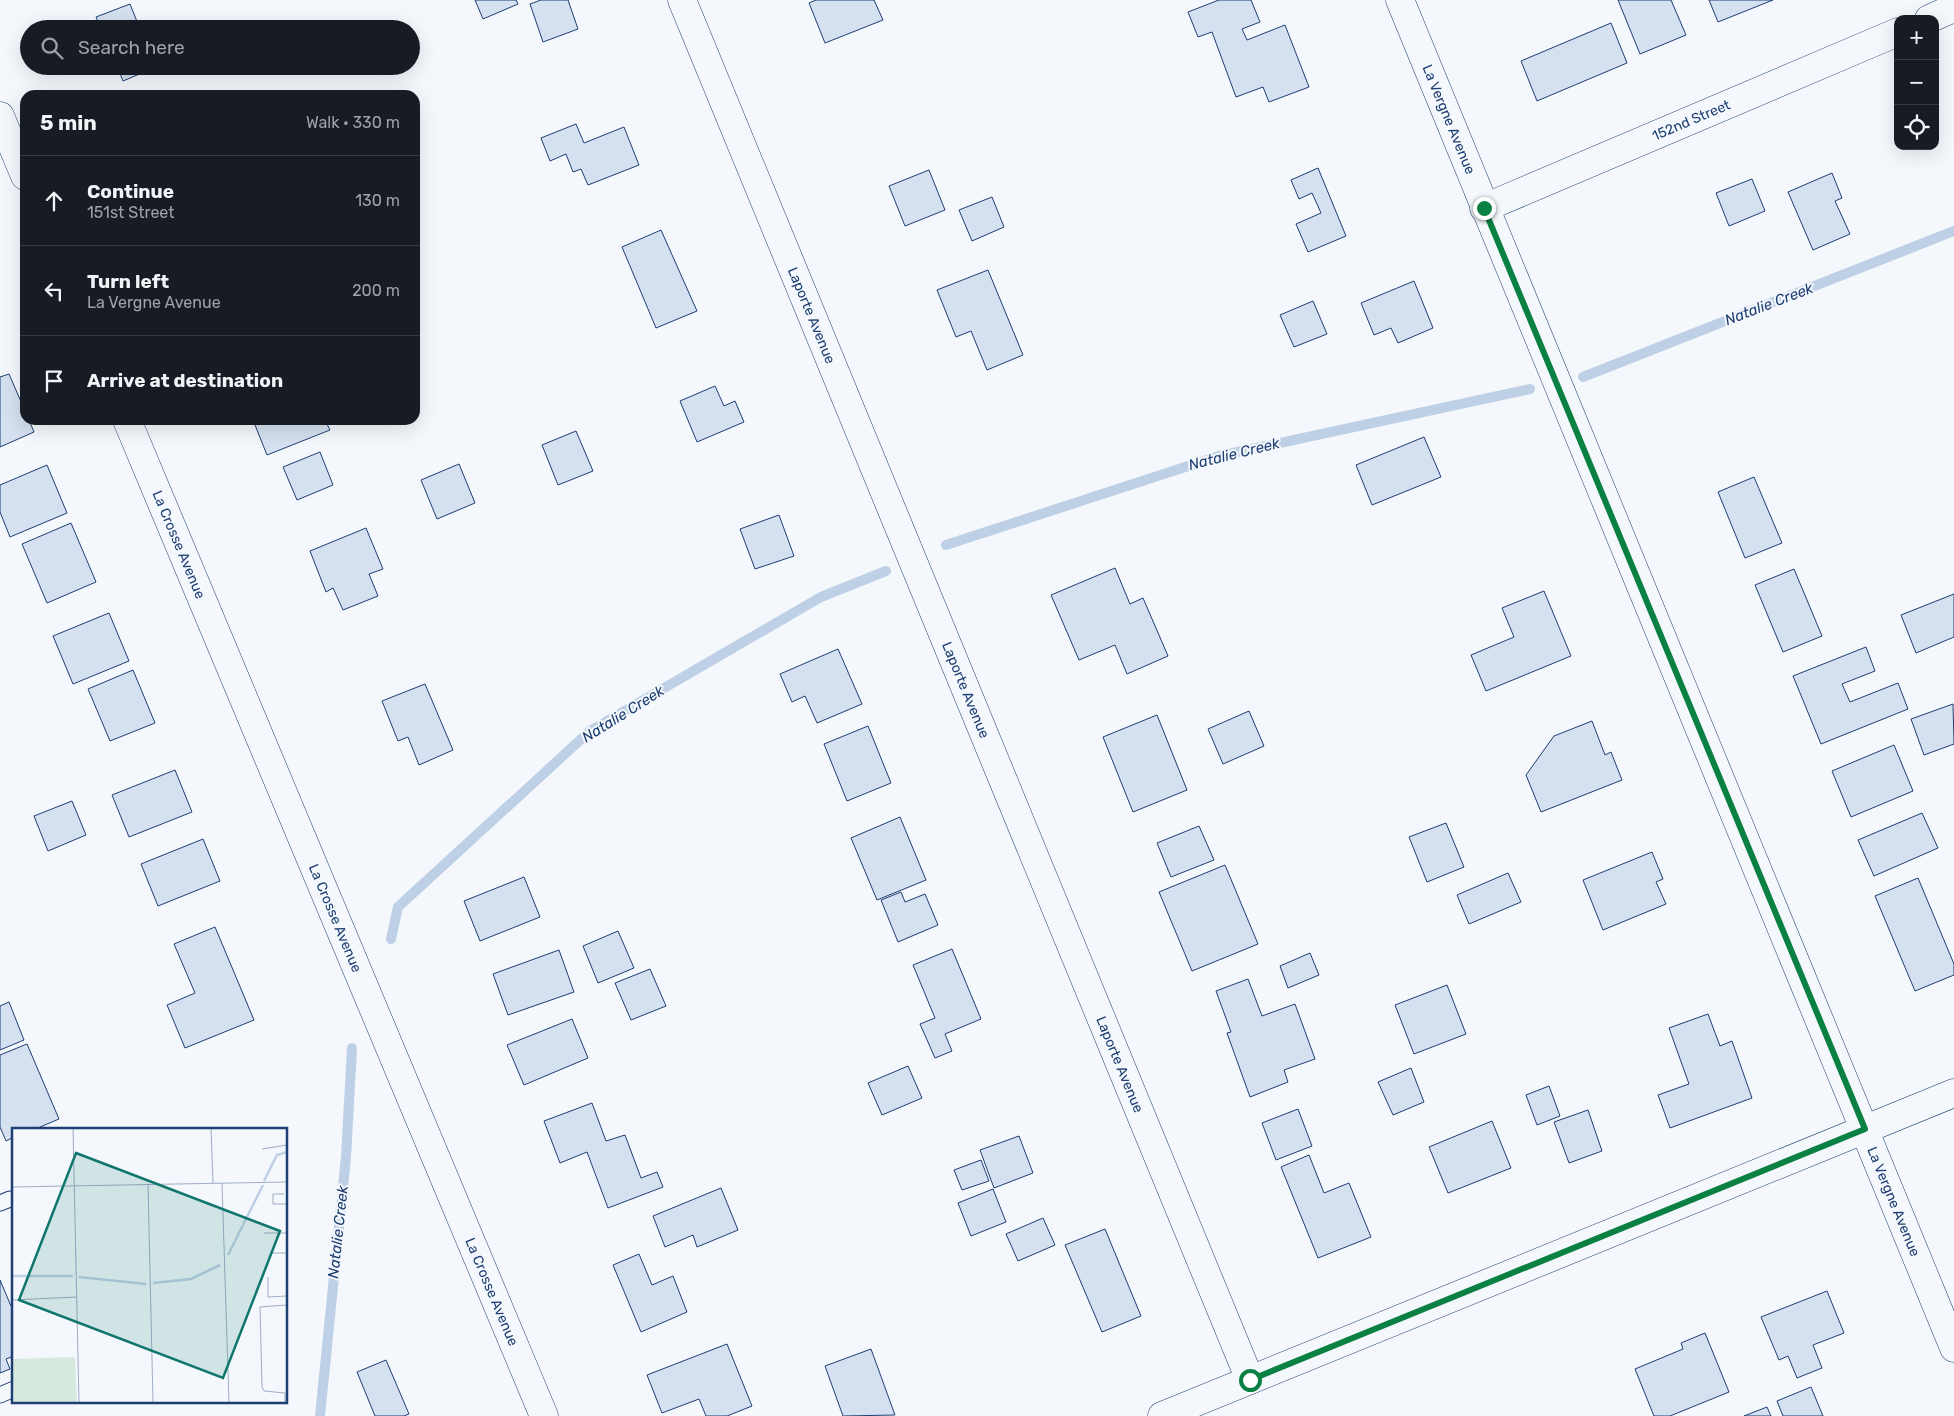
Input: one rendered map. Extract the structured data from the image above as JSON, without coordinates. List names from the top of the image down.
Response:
{
  "streets": {
    "street": [
      "La Vergne Avenue",
      "152nd Street",
      "Laporte Avenue",
      "La Crosse Avenue"
    ]
  },
  "crossings": [
    ["La Vergne Avenue", "152nd Street"]
  ],
  "water": ["Natalie Creek"],
  "page": {
    "map_buttons": ["+", "−"],
    "search": "Search here",
    "heading": ["5 min", "Walk · 330 m"],
    "list": [
      ["Continue", "151st Street", "130 m"],
      ["Turn left", "La Vergne Avenue", "200 m"],
      "Arrive at destination"
    ]
  }
}
